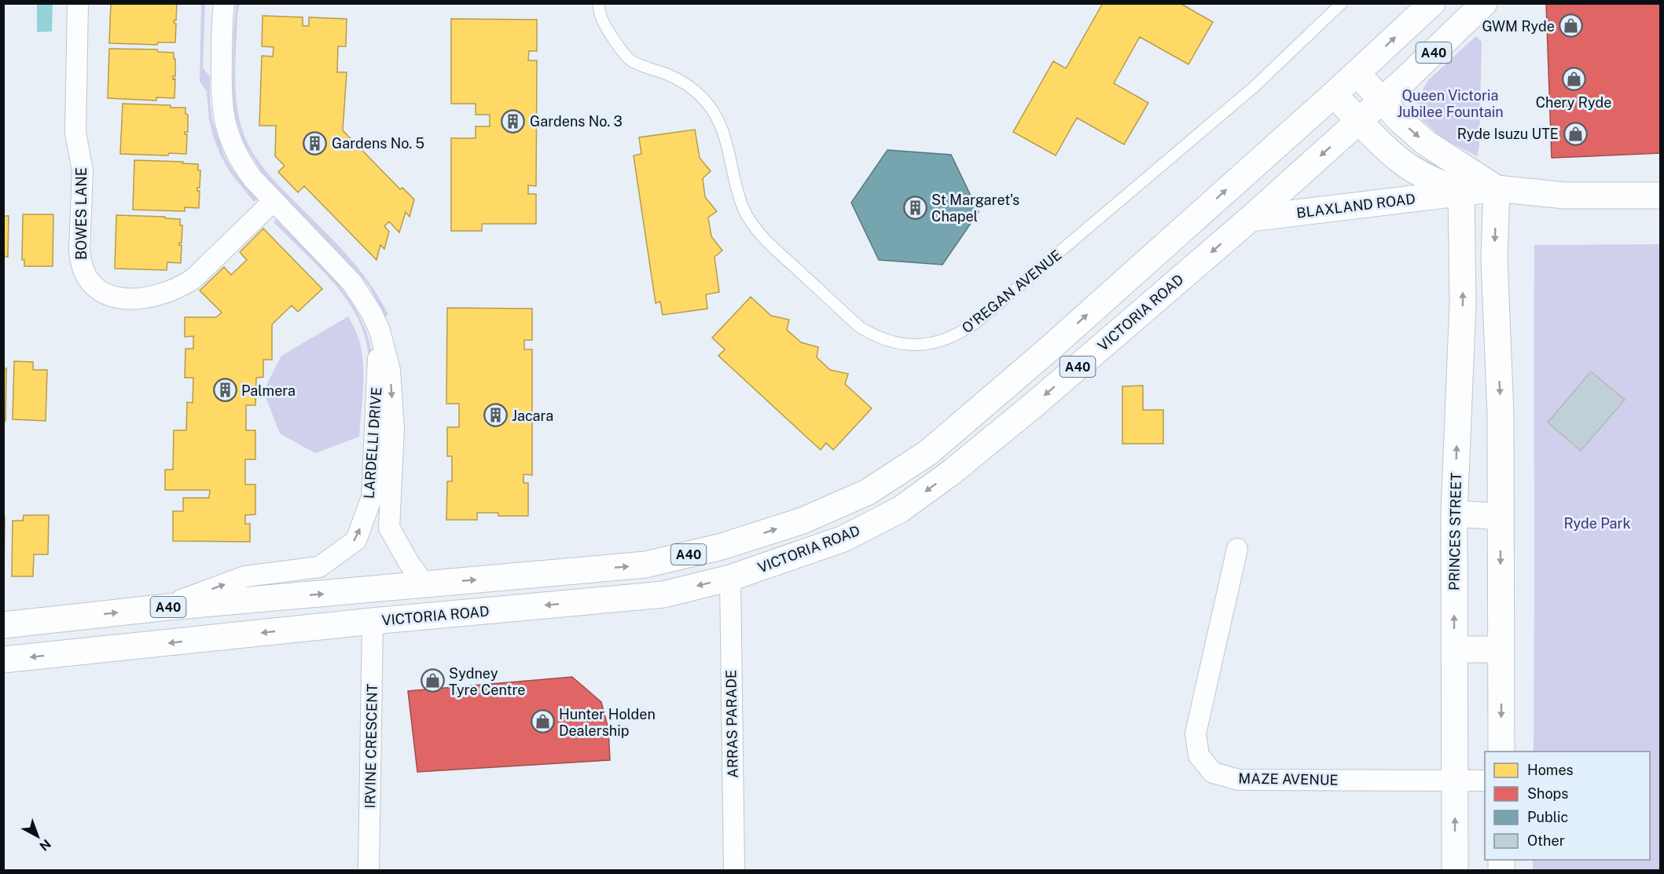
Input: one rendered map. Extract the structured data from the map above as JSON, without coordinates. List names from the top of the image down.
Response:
{
  "streets": {
    "main road": [
      "A40",
      "BLAXLAND ROAD",
      "VICTORIA ROAD",
      "PRINCES STREET"
    ],
    "street": [
      "BOWES LANE",
      "LARDELLI DRIVE",
      "ARRAS PARADE",
      "IRVINE CRESCENT",
      "MAZE AVENUE"
    ],
    "lane": ["O'REGAN AVENUE"]
  },
  "crossings": [
    ["BLAXLAND ROAD", "VICTORIA ROAD"],
    ["BLAXLAND ROAD", "PRINCES STREET"],
    ["BOWES LANE", "LARDELLI DRIVE"],
    ["VICTORIA ROAD", "LARDELLI DRIVE"],
    ["VICTORIA ROAD", "ARRAS PARADE"],
    ["VICTORIA ROAD", "IRVINE CRESCENT"],
    ["PRINCES STREET", "MAZE AVENUE"]
  ],
  "parks": ["Queen Victoria Jubilee Fountain", "Ryde Park"],
  "places": {
    "shop": [
      "GWM Ryde",
      "Chery Ryde",
      "Ryde Isuzu UTE",
      "Sydney Tyre Centre",
      "Hunter Holden Dealership"
    ],
    "building": [
      "Gardens No. 3",
      "Gardens No. 5",
      "St Margaret's Chapel",
      "Palmera",
      "Jacara"
    ]
  },
  "legend": [
    "Homes",
    "Shops",
    "Public",
    "Other"
  ],
  "north": "bottom right"
}
